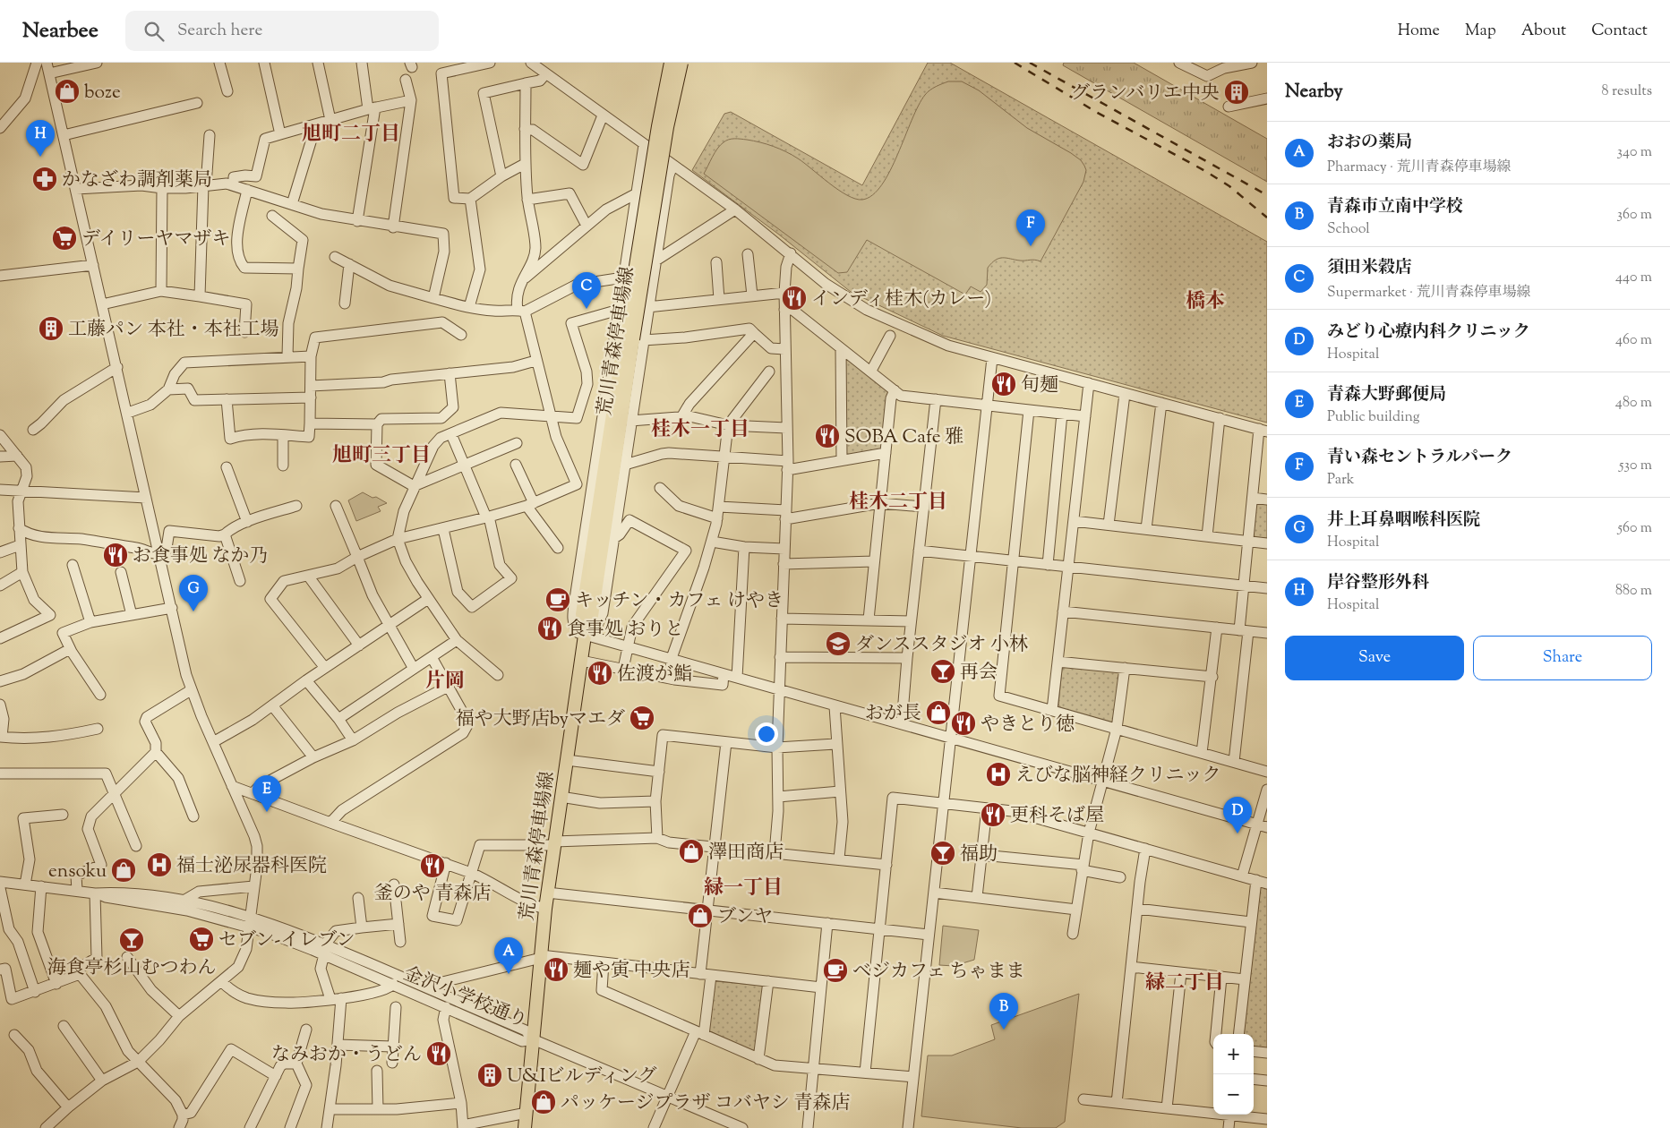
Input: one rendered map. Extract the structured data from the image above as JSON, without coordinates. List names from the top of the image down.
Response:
{
  "streets": {
    "main road": ["荒川青森停車場線"],
    "street": ["金沢小学校通り"]
  },
  "crossings": [
    ["荒川青森停車場線", "金沢小学校通り"]
  ],
  "districts": [
    "旭町二丁目",
    "橋本",
    "桂木一丁目",
    "旭町三丁目",
    "桂木二丁目",
    "片岡",
    "緑一丁目",
    "緑二丁目"
  ],
  "places": {
    "shop": [
      "boze",
      "おが長",
      "澤田商店",
      "ensoku",
      "ブンヤ",
      "パッケージプラザ コバヤシ 青森店"
    ],
    "building": ["グランバリエ中央", "工藤パン 本社・本社工場", "U&Iビルディング"],
    "pharmacy": ["かなざわ調剤薬局"],
    "supermarket": ["デイリーヤマザキ", "福や大野店byマエダ", "セブン-イレブン"],
    "restaurant": [
      "インディ桂木(カレー)",
      "旬麺",
      "SOBA Cafe 雅",
      "お食事処 なか乃",
      "食事処 おりと",
      "佐渡が鮨",
      "やきとり徳",
      "更科そば屋",
      "釜のや 青森店",
      "麺や寅 中央店",
      "なみおか・うどん"
    ],
    "cafe": ["キッチン・カフェ けやき", "ベジカフェ ちゃまま"],
    "school or university": ["ダンススタジオ 小林"],
    "bar": ["再会", "福助", "海食亭杉山むつわん"],
    "hospital": ["えびな脳神経クリニック", "福士泌尿器科医院"]
  },
  "page": {
    "header": "Nearbee",
    "search": "Search here",
    "nav": [
      "Home",
      "Map",
      "About",
      "Contact"
    ],
    "heading": ["Nearby", "8 results"],
    "pins": [
      "H",
      "F",
      "C",
      "G",
      "E",
      "D",
      "A",
      "B"
    ],
    "list": [
      {
        "mark": "A",
        "name": "おおの薬局",
        "note": "Pharmacy · 荒川青森停車場線",
        "value": "340 m"
      },
      {
        "mark": "B",
        "name": "青森市立南中学校",
        "note": "School",
        "value": "360 m"
      },
      {
        "mark": "C",
        "name": "須田米穀店",
        "note": "Supermarket · 荒川青森停車場線",
        "value": "440 m"
      },
      {
        "mark": "D",
        "name": "みどり心療内科クリニック",
        "note": "Hospital",
        "value": "460 m"
      },
      {
        "mark": "E",
        "name": "青森大野郵便局",
        "note": "Public building",
        "value": "480 m"
      },
      {
        "mark": "F",
        "name": "青い森セントラルパーク",
        "note": "Park",
        "value": "530 m"
      },
      {
        "mark": "G",
        "name": "井上耳鼻咽喉科医院",
        "note": "Hospital",
        "value": "560 m"
      },
      {
        "mark": "H",
        "name": "岸谷整形外科",
        "note": "Hospital",
        "value": "880 m"
      }
    ],
    "buttons": ["Save", "Share"],
    "map_buttons": ["+", "−"]
  }
}
